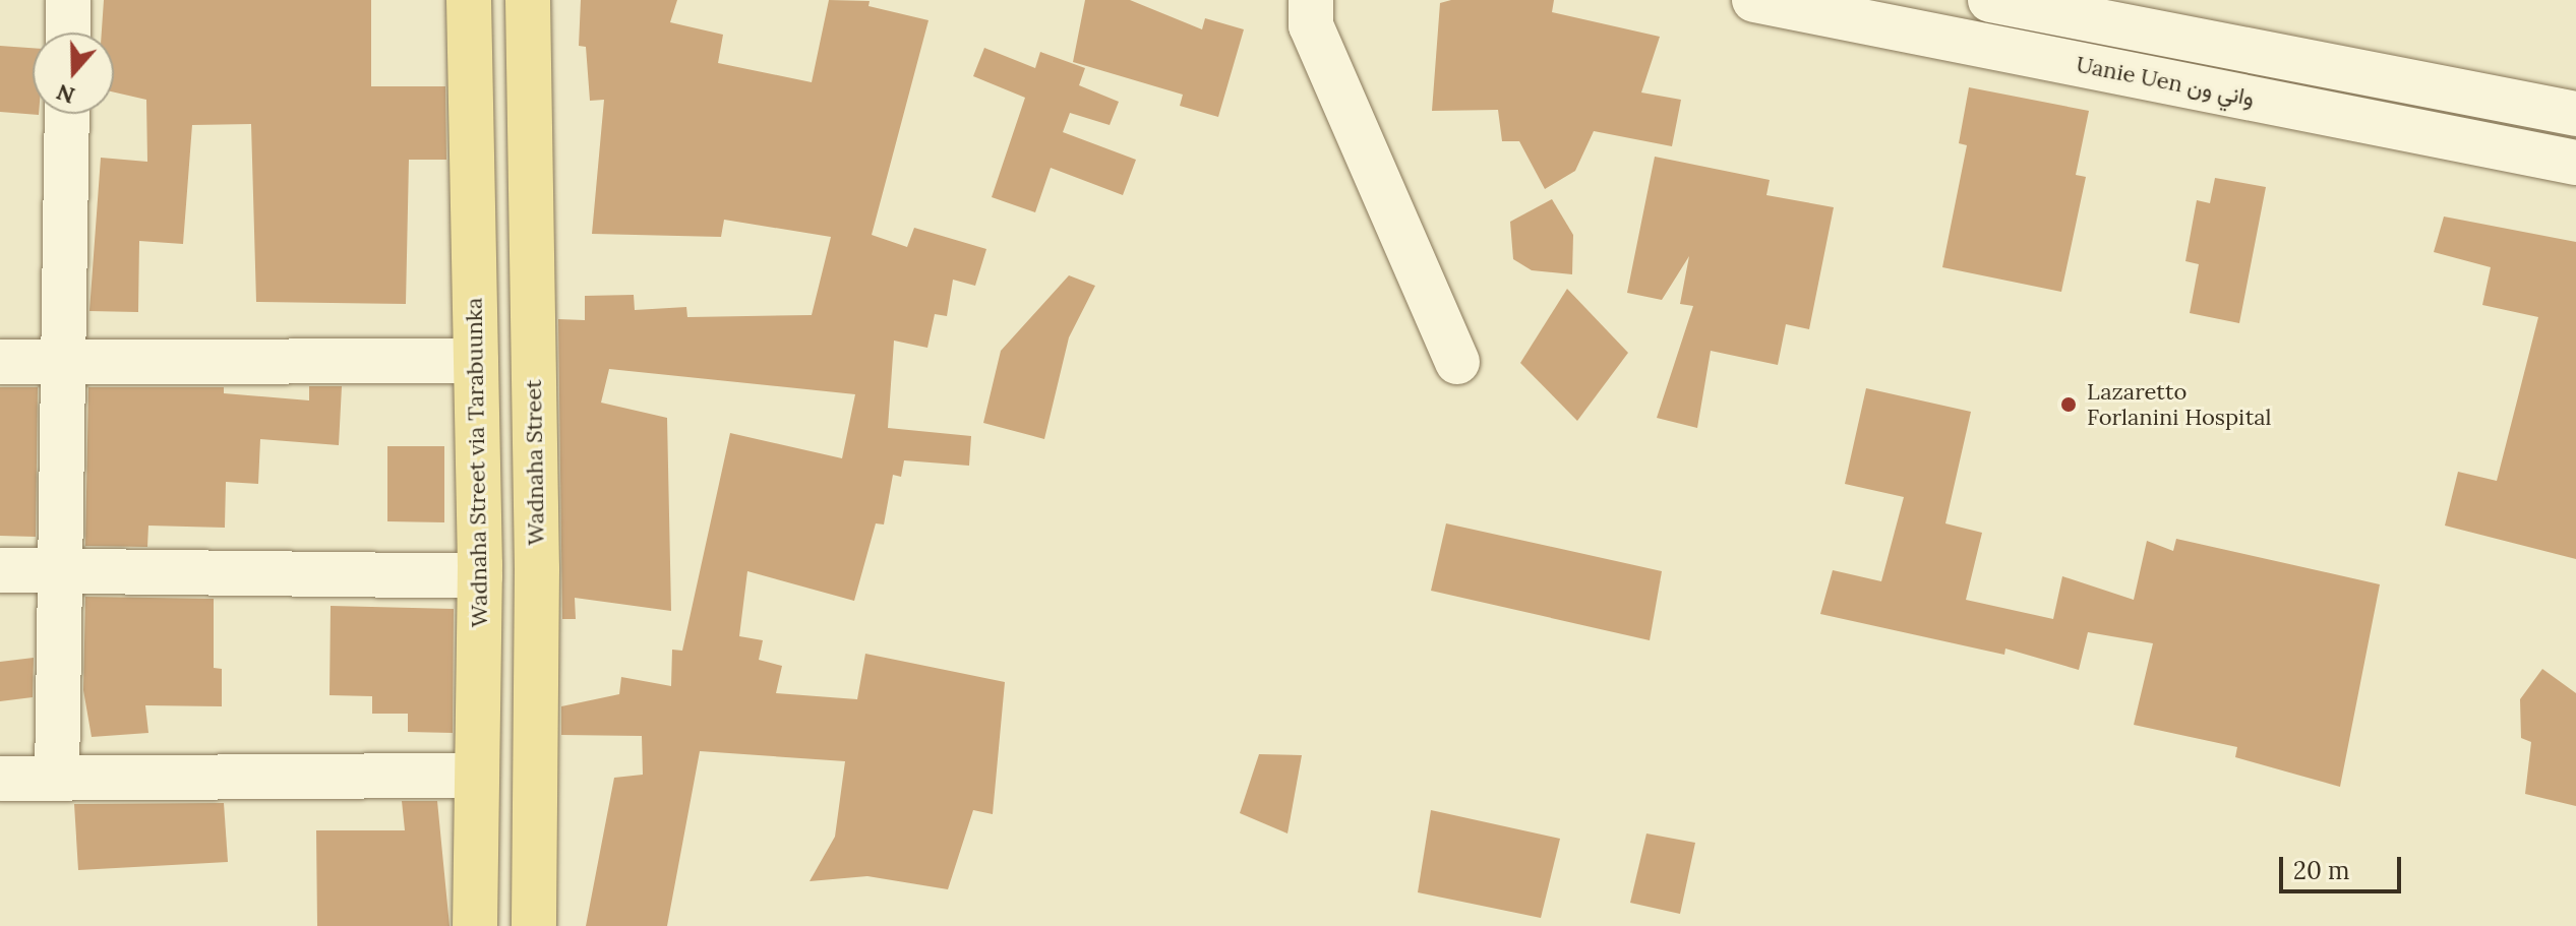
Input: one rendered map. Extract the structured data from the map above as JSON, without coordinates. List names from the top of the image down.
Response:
{
  "streets": {
    "main road": ["Wadnaha Street via Tarabuunka", "Wadnaha Street"],
    "street": ["Uanie Uen واني ون"]
  },
  "places": ["Lazaretto Forlanini Hospital"],
  "scale_bar": "20 m",
  "north": "bottom"
}
